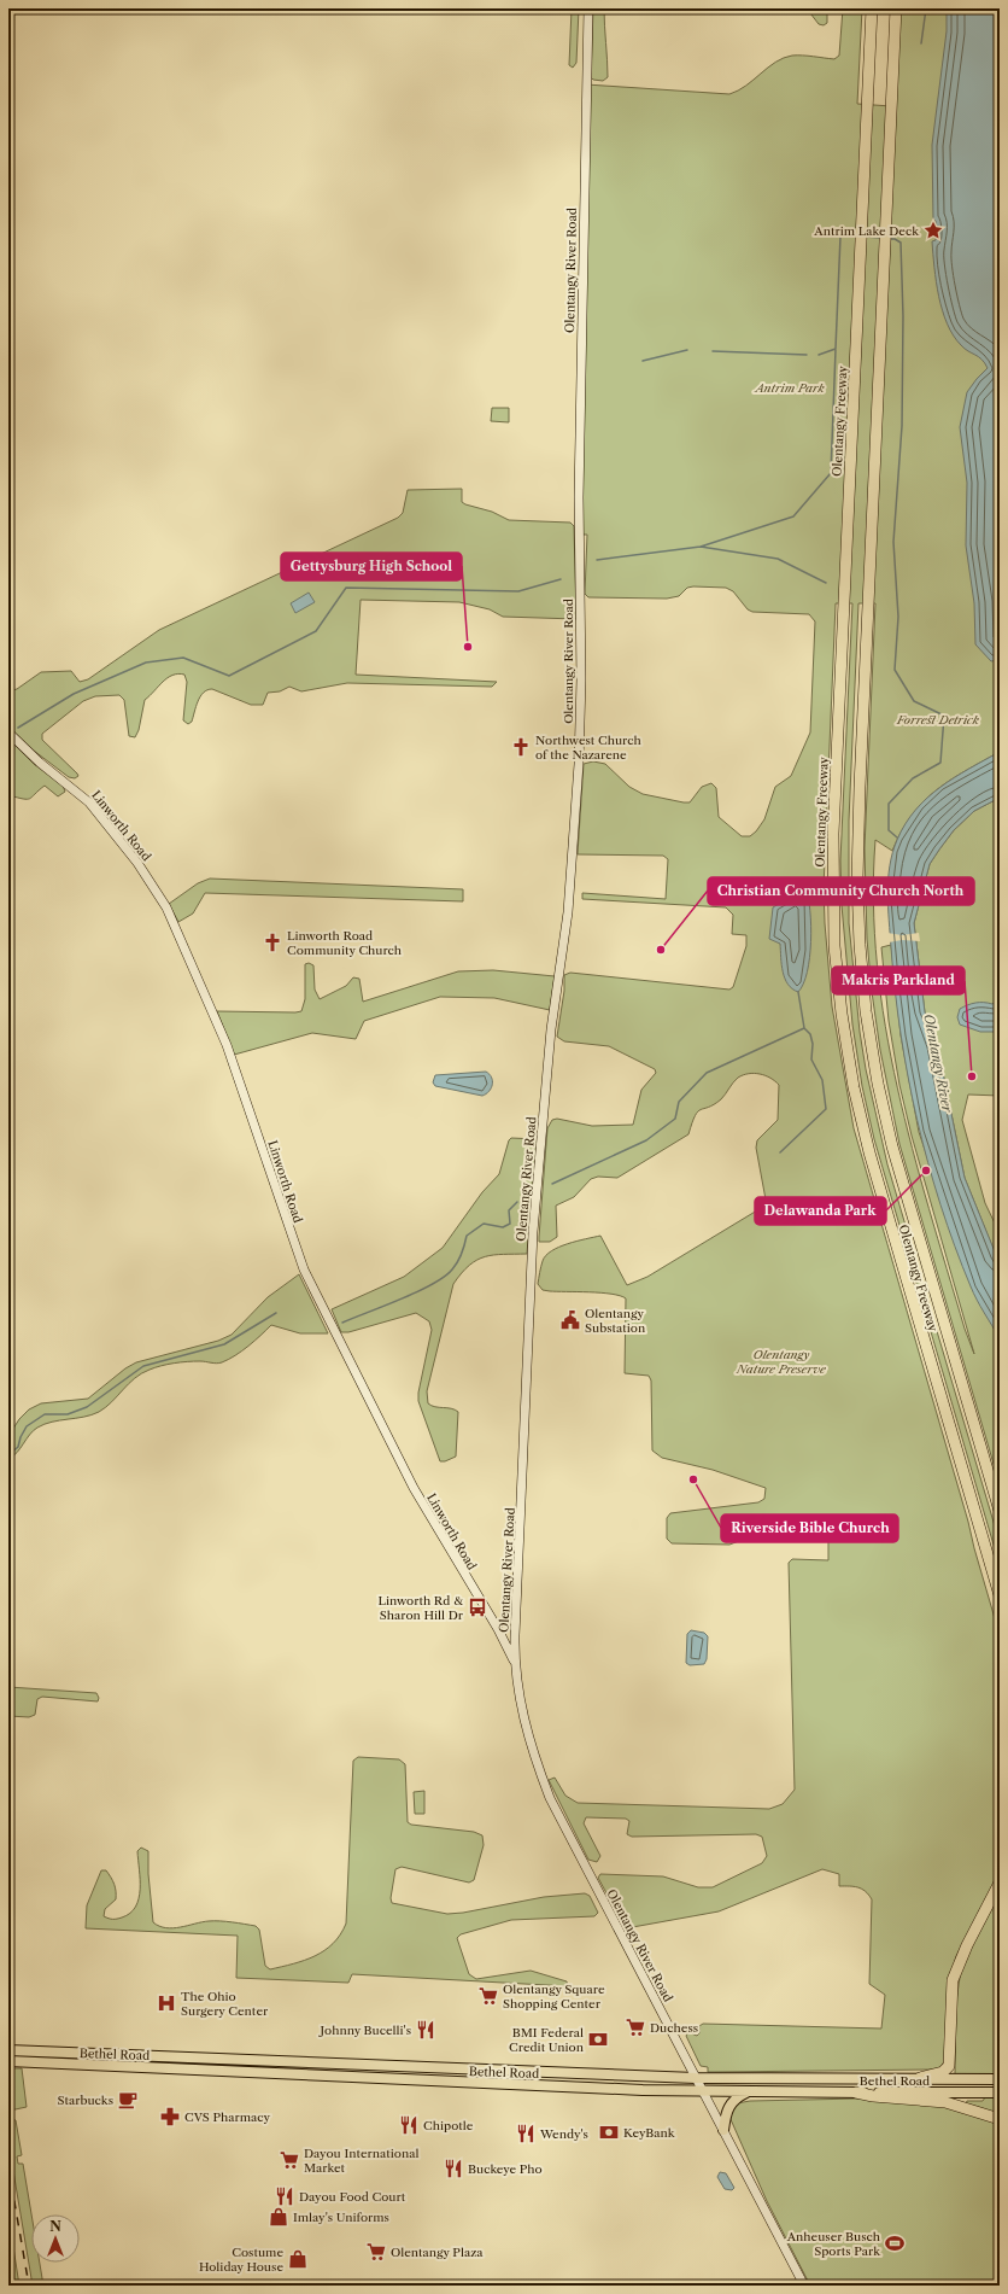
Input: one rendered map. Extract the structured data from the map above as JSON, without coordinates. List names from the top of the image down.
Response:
{
  "streets": {
    "highway": ["Olentangy Freeway"],
    "main road": ["Olentangy River Road", "Linworth Road", "Bethel Road"]
  },
  "crossings": [
    ["Olentangy River Road", "Linworth Road"],
    ["Olentangy River Road", "Bethel Road"]
  ],
  "water": ["Olentangy River"],
  "parks": ["Antrim Park", "Forrest Detrick", "Olentangy Nature Preserve"],
  "places": {
    "place": ["Antrim Lake Deck"],
    "other": [
      "Gettysburg High School",
      "Christian Community Church North",
      "Makris Parkland",
      "Delawanda Park",
      "Riverside Bible Church"
    ],
    "church": ["Northwest Church of the Nazarene", "Linworth Road Community Church"],
    "public building": ["Olentangy Substation"],
    "bus stop": ["Linworth Rd & Sharon Hill Dr"],
    "supermarket": [
      "Olentangy Square Shopping Center",
      "Duchess",
      "Dayou International Market",
      "Olentangy Plaza"
    ],
    "hospital": ["The Ohio Surgery Center"],
    "restaurant": [
      "Johnny Bucelli's",
      "Chipotle",
      "Wendy's",
      "Buckeye Pho",
      "Dayou Food Court"
    ],
    "bank": ["BMI Federal Credit Union", "KeyBank"],
    "cafe": ["Starbucks"],
    "pharmacy": ["CVS Pharmacy"],
    "shop": ["Imlay's Uniforms", "Costume Holiday House"],
    "sports": ["Anheuser Busch Sports Park"]
  },
  "north": "top"
}
